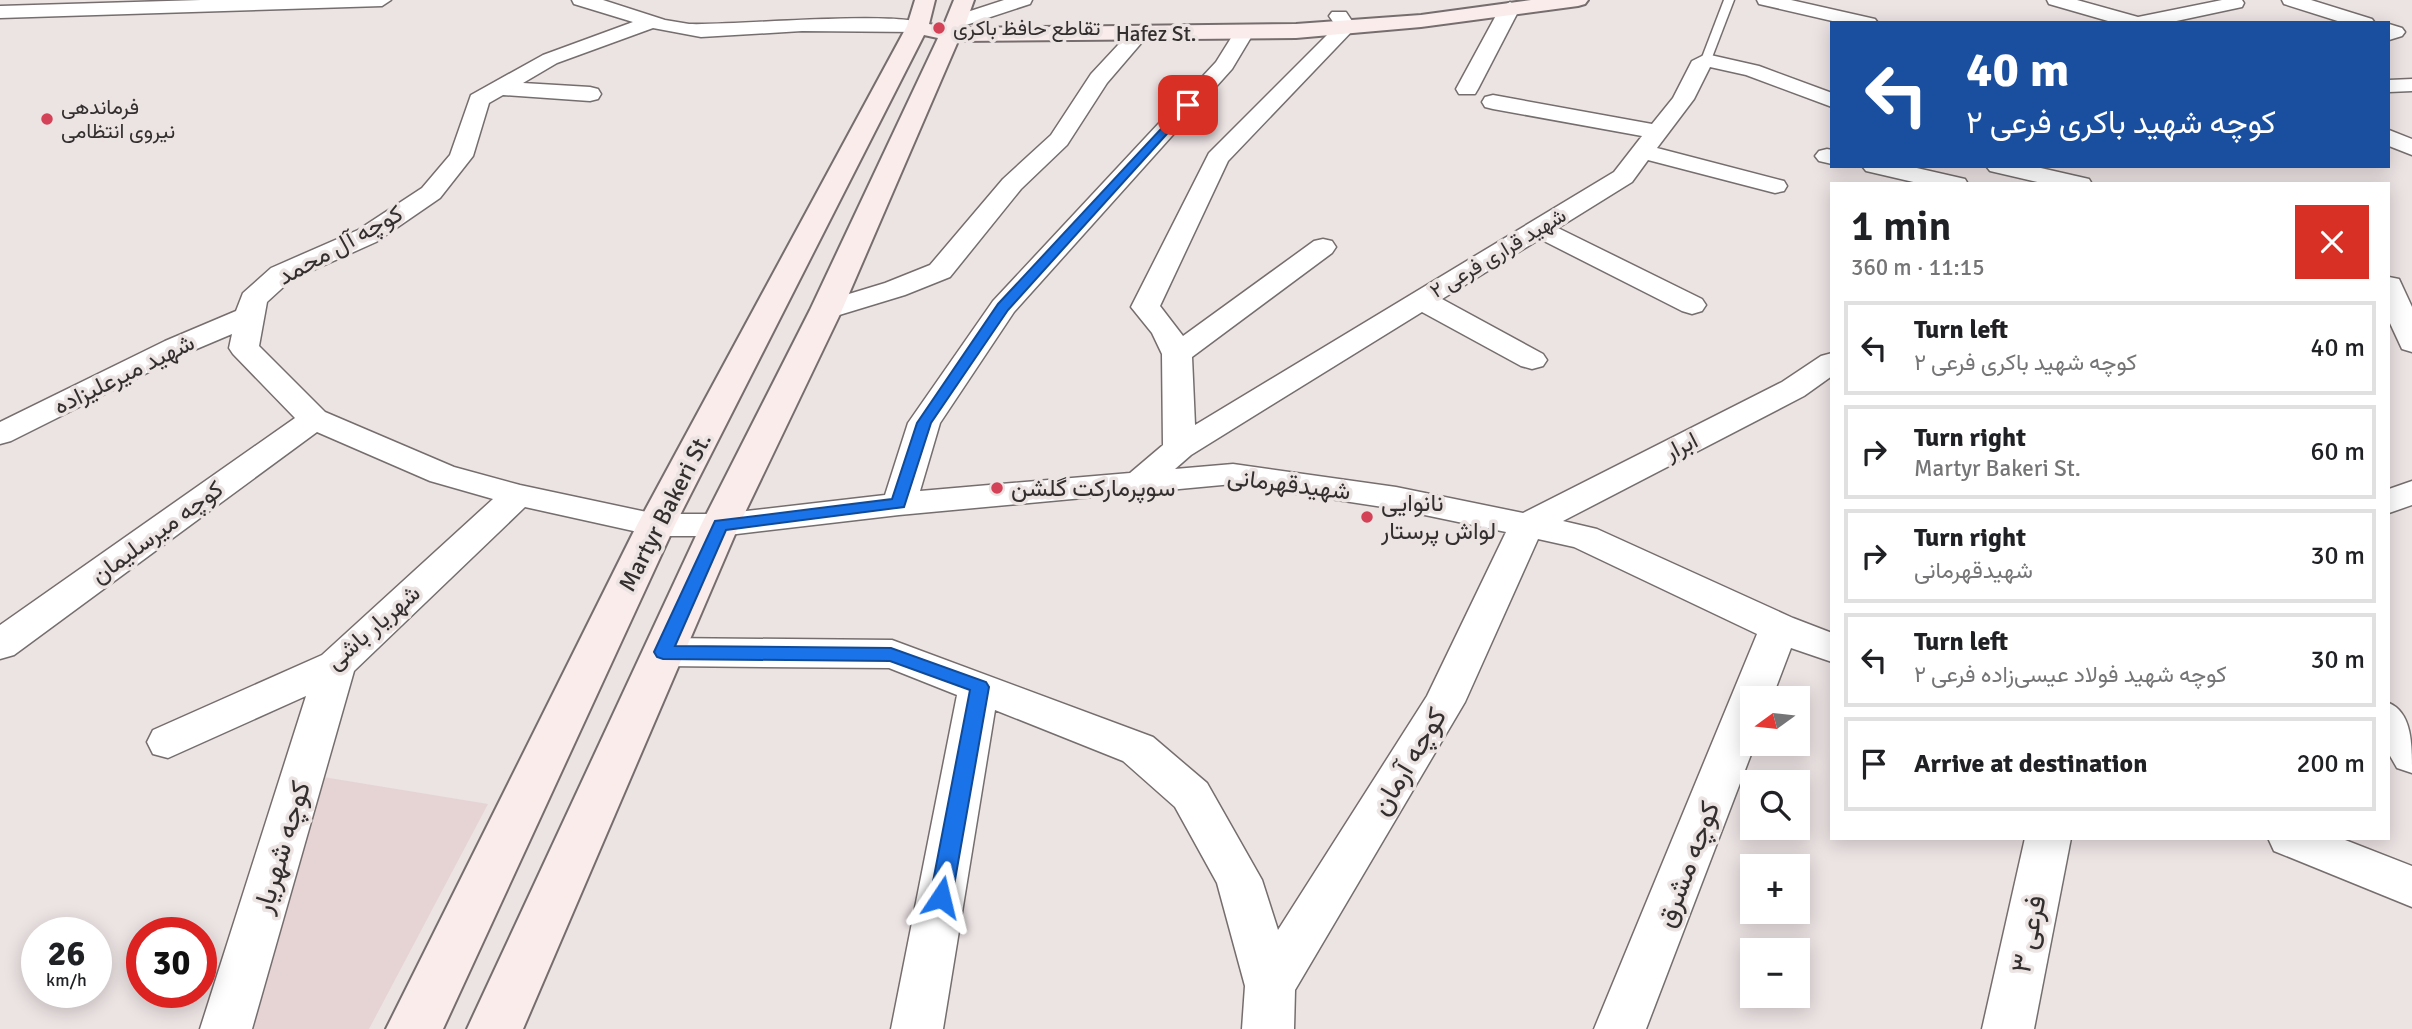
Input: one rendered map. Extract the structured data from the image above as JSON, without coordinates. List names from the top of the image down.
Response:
{
  "streets": {
    "main road": ["Hafez St.", "Martyr Bakeri St."],
    "street": [
      "کوچه آل محمد",
      "شهید قراری فرعی ۲",
      "شهید میرعلیزاده",
      "ابرار",
      "شهیدقهرمانی",
      "کوچه میرسلیمان",
      "شهریار باشی",
      "کوچه آرمان",
      "کوچه شهریار",
      "کوچه مشرق",
      "فرعی ۳"
    ]
  },
  "crossings": [
    ["Hafez St.", "Martyr Bakeri St."],
    ["کوچه آل محمد", "شهید میرعلیزاده"],
    ["کوچه آل محمد", "شهیدقهرمانی"],
    ["کوچه آل محمد", "Martyr Bakeri St."],
    ["کوچه آل محمد", "کوچه میرسلیمان"],
    ["کوچه آل محمد", "شهریار باشی"],
    ["شهید قراری فرعی ۲", "شهیدقهرمانی"],
    ["ابرار", "شهیدقهرمانی"],
    ["ابرار", "کوچه آرمان"],
    ["شهیدقهرمانی", "کوچه آرمان"],
    ["شهیدقهرمانی", "کوچه مشرق"],
    ["شهریار باشی", "کوچه شهریار"]
  ],
  "places": [
    "تقاطع حافظ باکری",
    "فرماندهی نیروی انتظامی",
    "سوپرمارکت گلشن",
    "نانوایی لواش پرستار"
  ],
  "north": "left",
  "page": {
    "turn": ["40 m", "کوچه شهید باکری فرعی ۲"],
    "heading": ["1 min", "360 m · 11:15"],
    "list": [
      {
        "name": "Turn left",
        "note": "کوچه شهید باکری فرعی ۲",
        "value": "40 m"
      },
      {
        "name": "Turn right",
        "note": "Martyr Bakeri St.",
        "value": "60 m"
      },
      {
        "name": "Turn right",
        "note": "شهیدقهرمانی",
        "value": "30 m"
      },
      {
        "name": "Turn left",
        "note": "کوچه شهید فولاد عیسی‌زاده فرعی ۲",
        "value": "30 m"
      },
      {
        "name": "Arrive at destination",
        "value": "200 m"
      }
    ],
    "map_buttons": ["+", "−"],
    "speed": "26 km/h",
    "limit": "30"
  }
}
